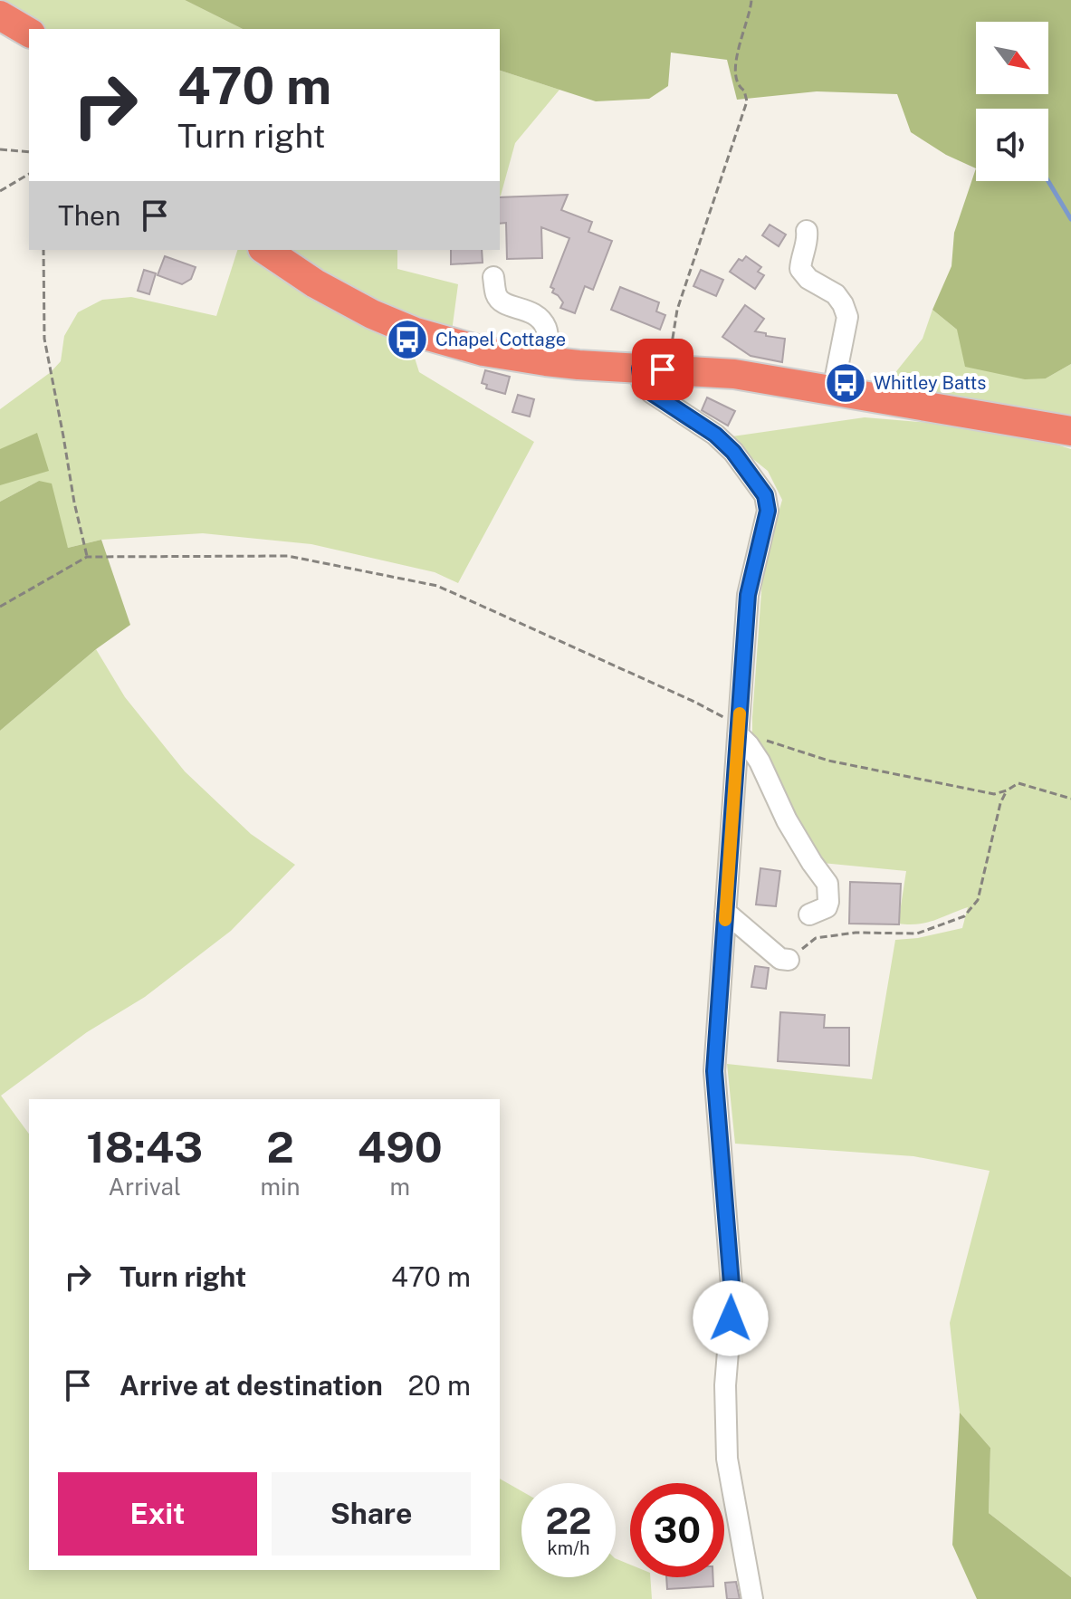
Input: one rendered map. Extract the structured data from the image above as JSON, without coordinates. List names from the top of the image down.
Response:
{
  "places": {
    "bus stop": ["Chapel Cottage", "Whitley Batts"]
  },
  "north": "bottom right",
  "page": {
    "turn": ["470 m", "Turn right"],
    "then": "Then",
    "eta": [
      "18:43",
      "Arrival",
      "2",
      "min",
      "490",
      "m"
    ],
    "list": [
      {
        "name": "Turn right",
        "value": "470 m"
      },
      {
        "name": "Arrive at destination",
        "value": "20 m"
      }
    ],
    "buttons": ["Exit", "Share"],
    "speed": "22 km/h",
    "limit": "30"
  }
}
